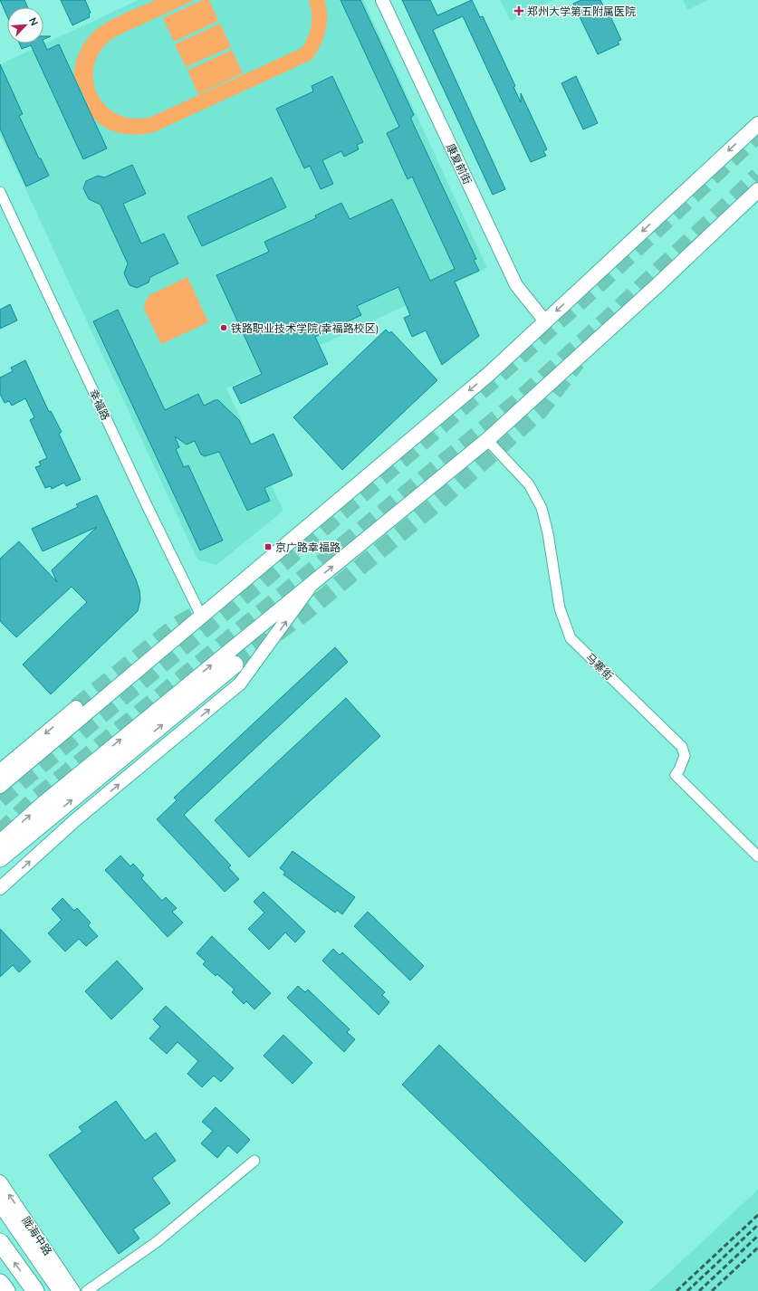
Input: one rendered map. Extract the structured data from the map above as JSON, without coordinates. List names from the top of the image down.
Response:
{
  "streets": {
    "street": [
      "康复前街",
      "幸福路",
      "马寨街",
      "陇海中路"
    ]
  },
  "one_way": ["陇海中路"],
  "places": {
    "health": ["郑州大学第五附属医院"],
    "other": ["铁路职业技术学院(幸福路校区)"],
    "transit": ["京广路幸福路"]
  },
  "north": "top right"
}
